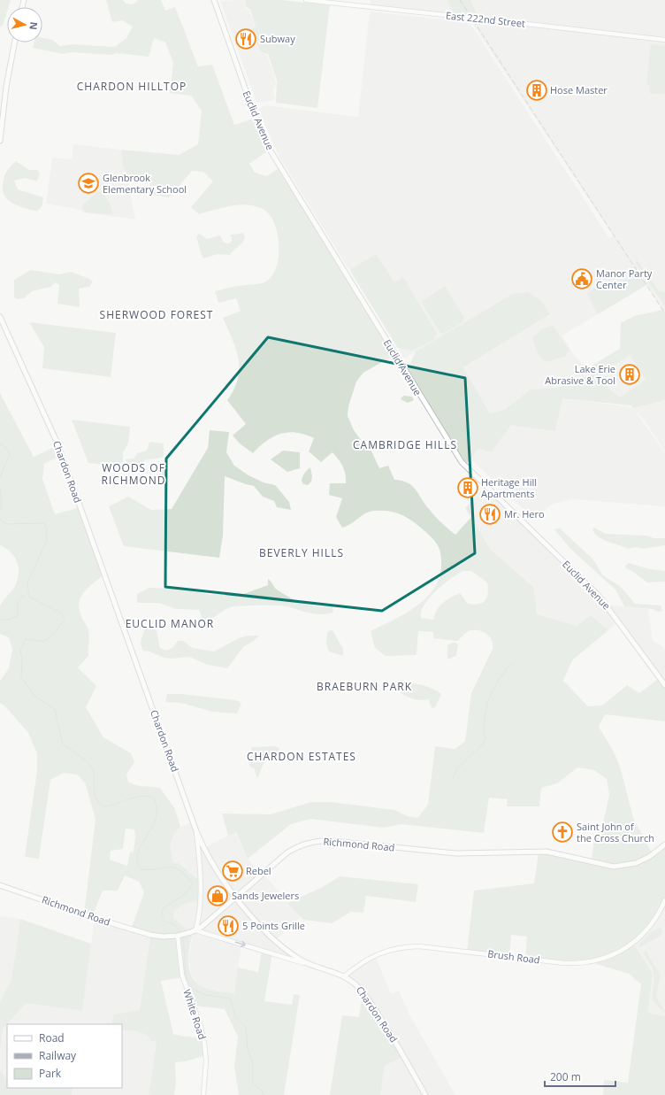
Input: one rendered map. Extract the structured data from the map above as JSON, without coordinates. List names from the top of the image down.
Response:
{
  "streets": {
    "main road": ["Euclid Avenue", "Chardon Road", "Richmond Road"],
    "street": ["East 222nd Street", "Brush Road", "White Road"]
  },
  "crossings": [
    ["Chardon Road", "Richmond Road"],
    ["Chardon Road", "Brush Road"],
    ["Richmond Road", "White Road"]
  ],
  "districts": [
    "CHARDON HILLTOP",
    "SHERWOOD FOREST",
    "CAMBRIDGE HILLS",
    "WOODS OF RICHMOND",
    "BEVERLY HILLS",
    "EUCLID MANOR",
    "BRAEBURN PARK",
    "CHARDON ESTATES"
  ],
  "places": {
    "restaurant": ["Subway", "Mr. Hero", "5 Points Grille"],
    "building": ["Hose Master", "Lake Erie Abrasive & Tool", "Heritage Hill Apartments"],
    "school or university": ["Glenbrook Elementary School"],
    "public building": ["Manor Party Center"],
    "church": ["Saint John of the Cross Church"],
    "supermarket": ["Rebel"],
    "shop": ["Sands Jewelers"]
  },
  "legend": ["Road", "Railway", "Park"],
  "scale_bar": "200 m",
  "north": "right"
}
